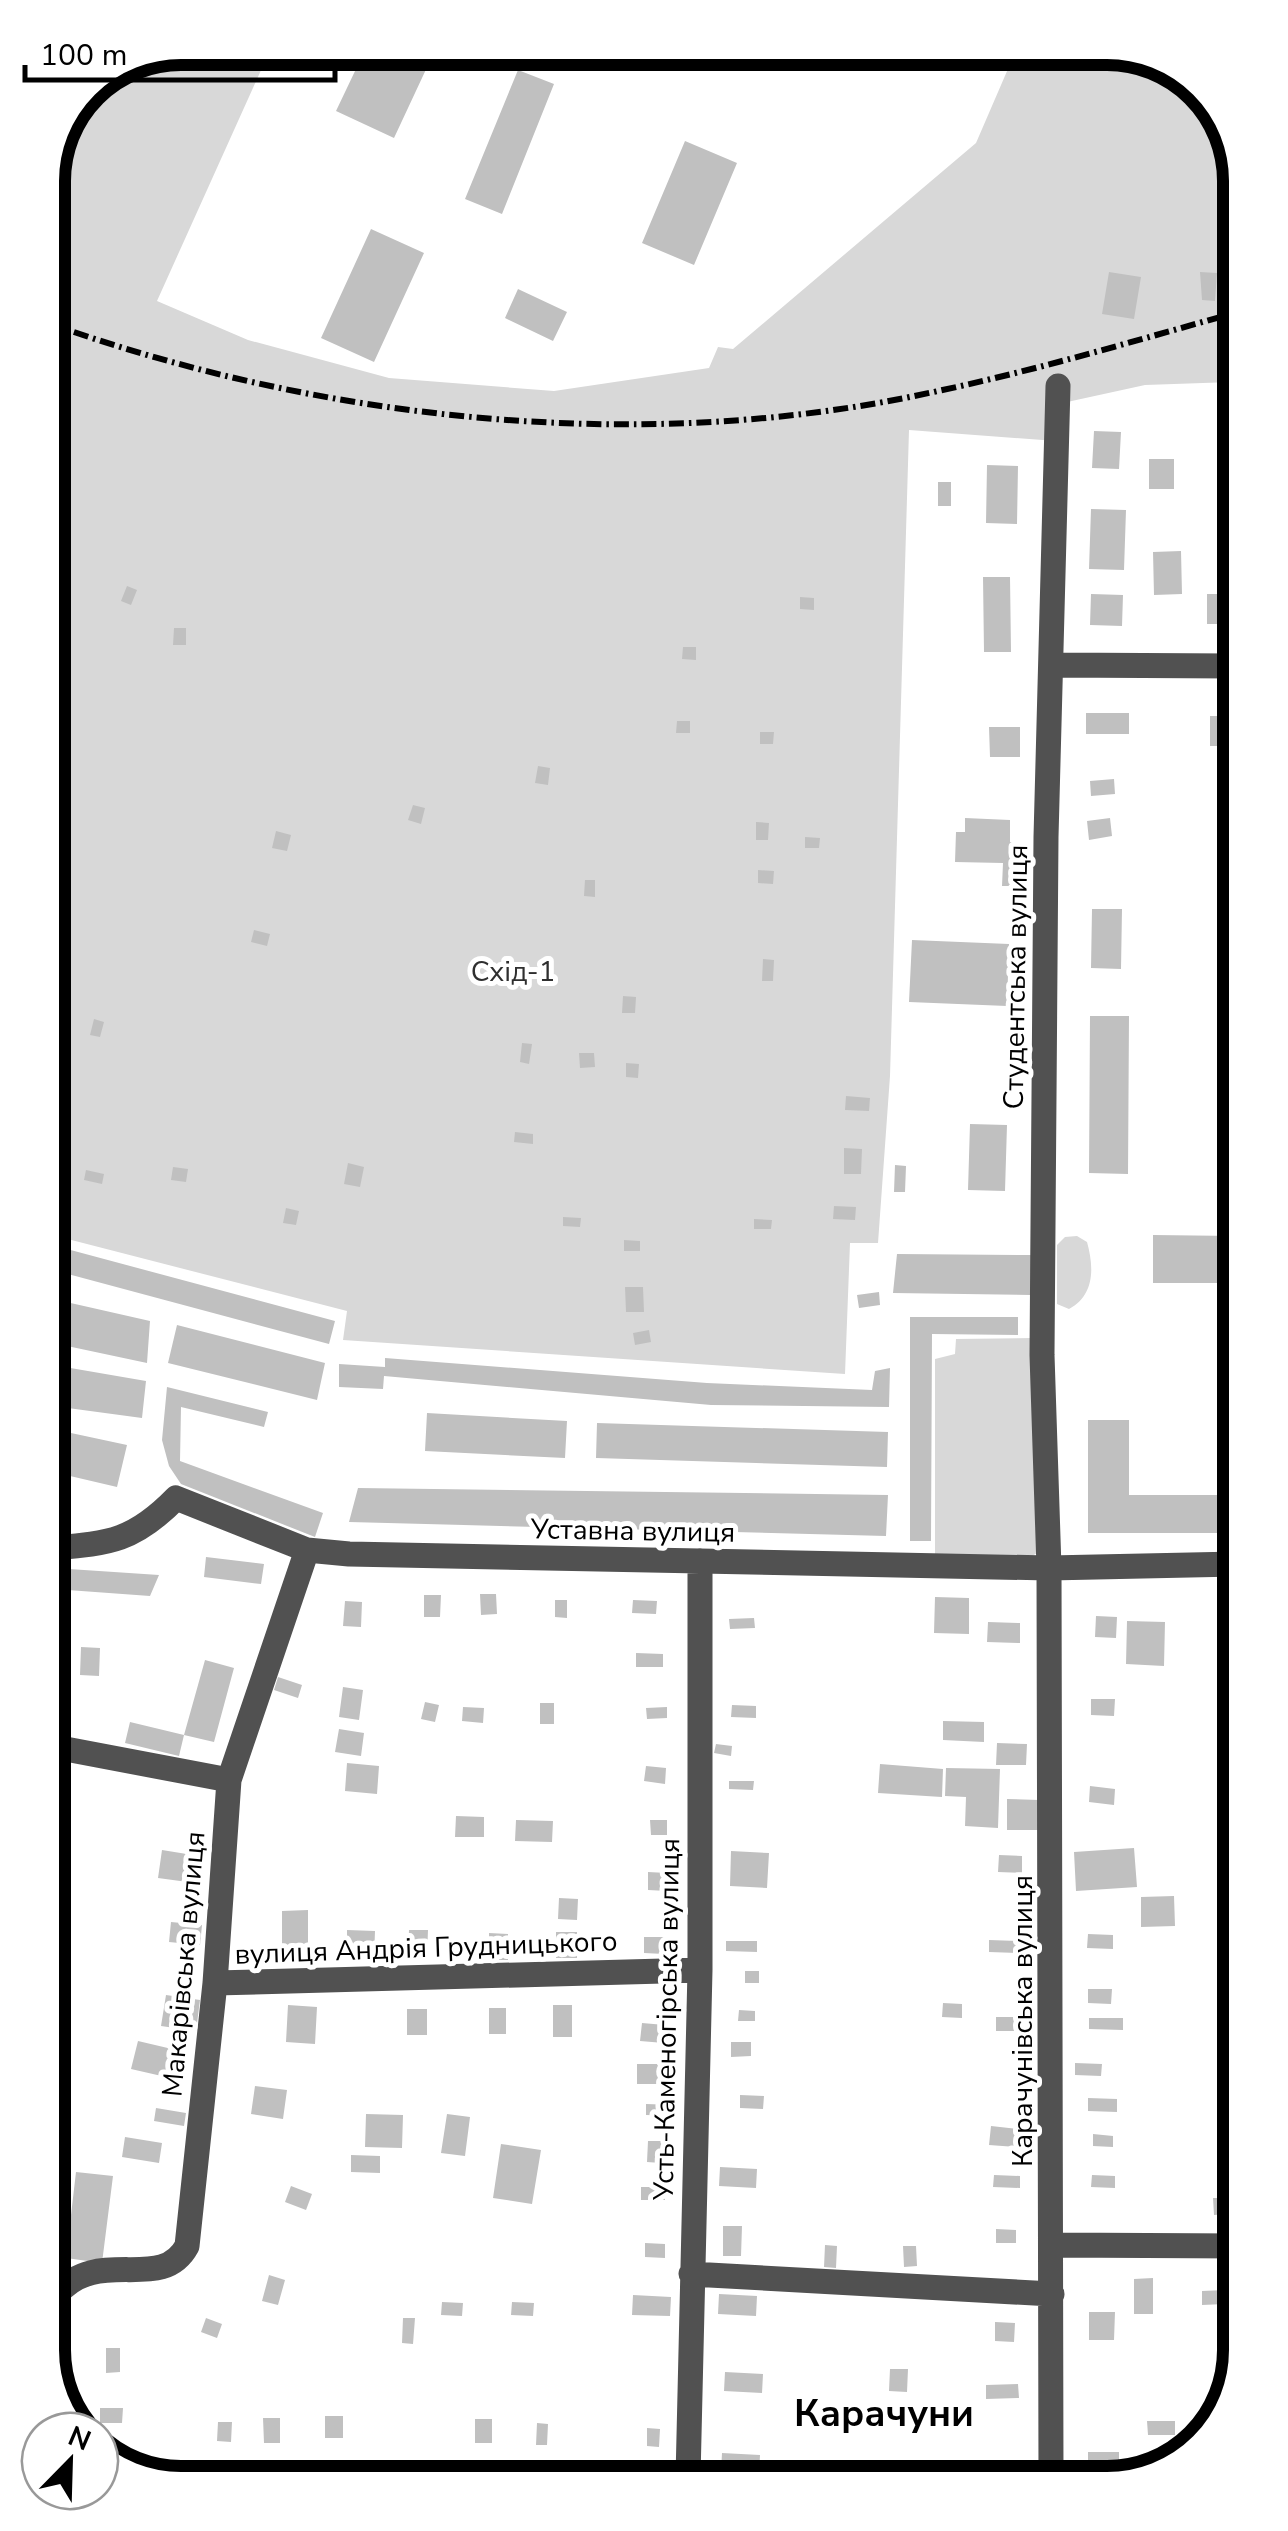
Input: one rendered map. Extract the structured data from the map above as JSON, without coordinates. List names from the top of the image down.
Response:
{
  "streets": {
    "street": [
      "Студентська вулиця",
      "Уставна вулиця",
      "вулиця Андрія Грудницького",
      "Макарівська вулиця",
      "Усть-Каменогірська вулиця",
      "Карачунівська вулиця"
    ]
  },
  "crossings": [
    ["Студентська вулиця", "Уставна вулиця"],
    ["Студентська вулиця", "Карачунівська вулиця"],
    ["Уставна вулиця", "Макарівська вулиця"],
    ["Уставна вулиця", "Усть-Каменогірська вулиця"],
    ["Уставна вулиця", "Карачунівська вулиця"],
    ["вулиця Андрія Грудницького", "Макарівська вулиця"],
    ["вулиця Андрія Грудницького", "Усть-Каменогірська вулиця"]
  ],
  "districts": ["Карачуни"],
  "parks": ["Схід-1"],
  "scale_bar": "100 m",
  "north": "top right"
}
